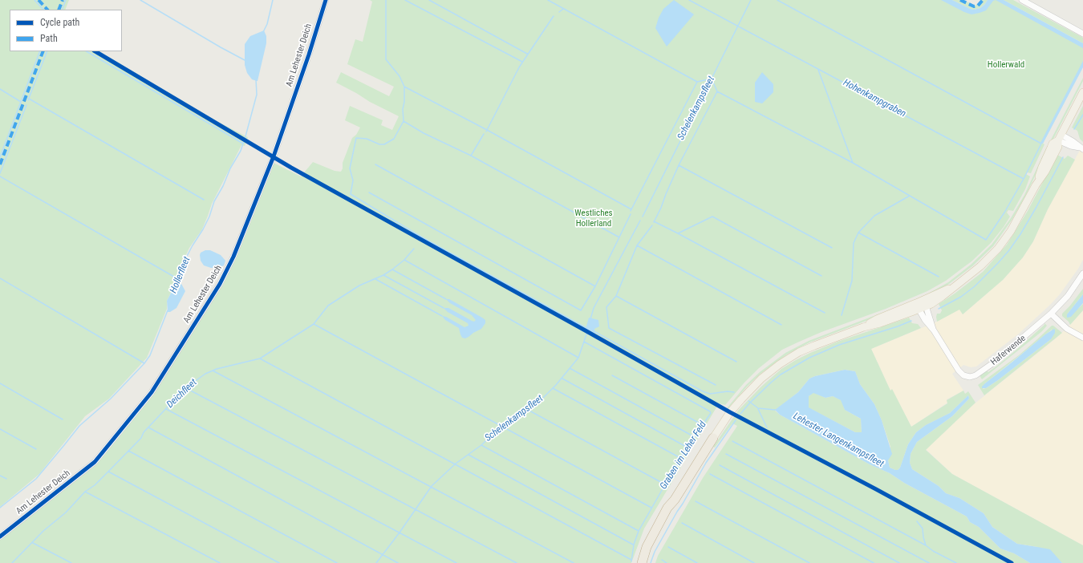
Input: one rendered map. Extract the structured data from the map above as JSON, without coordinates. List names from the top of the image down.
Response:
{
  "streets": {
    "street": ["Am Lehester Deich", "Haferwende"]
  },
  "water": [
    "Hohenkampgraben",
    "Schelenkampsfleet",
    "Hollerfleet",
    "Deichfleet",
    "Lehester Langenkampsfleet",
    "Graben im Leher Feld"
  ],
  "parks": ["Hollerwald", "Westliches Hollerland"],
  "legend": ["Cycle path", "Path"]
}
